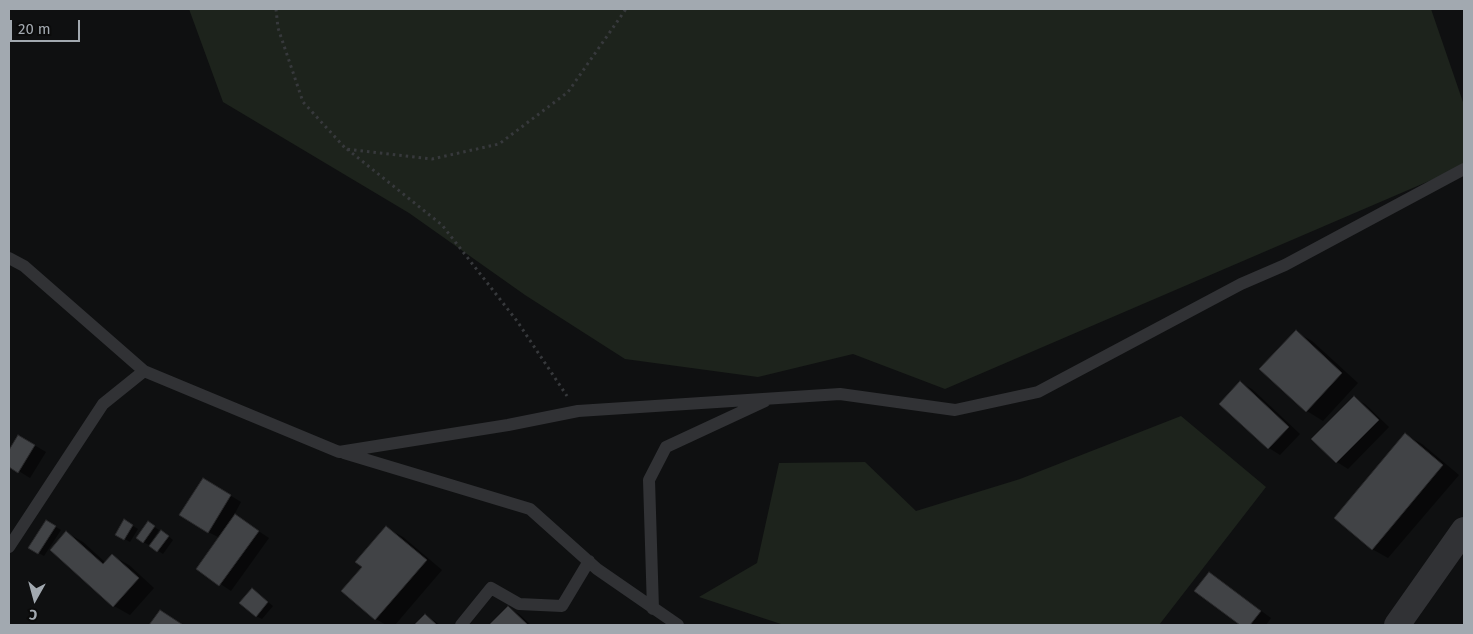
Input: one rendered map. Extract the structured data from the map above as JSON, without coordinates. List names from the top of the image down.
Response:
{
  "scale_bar": "20 m",
  "north": "bottom"
}
